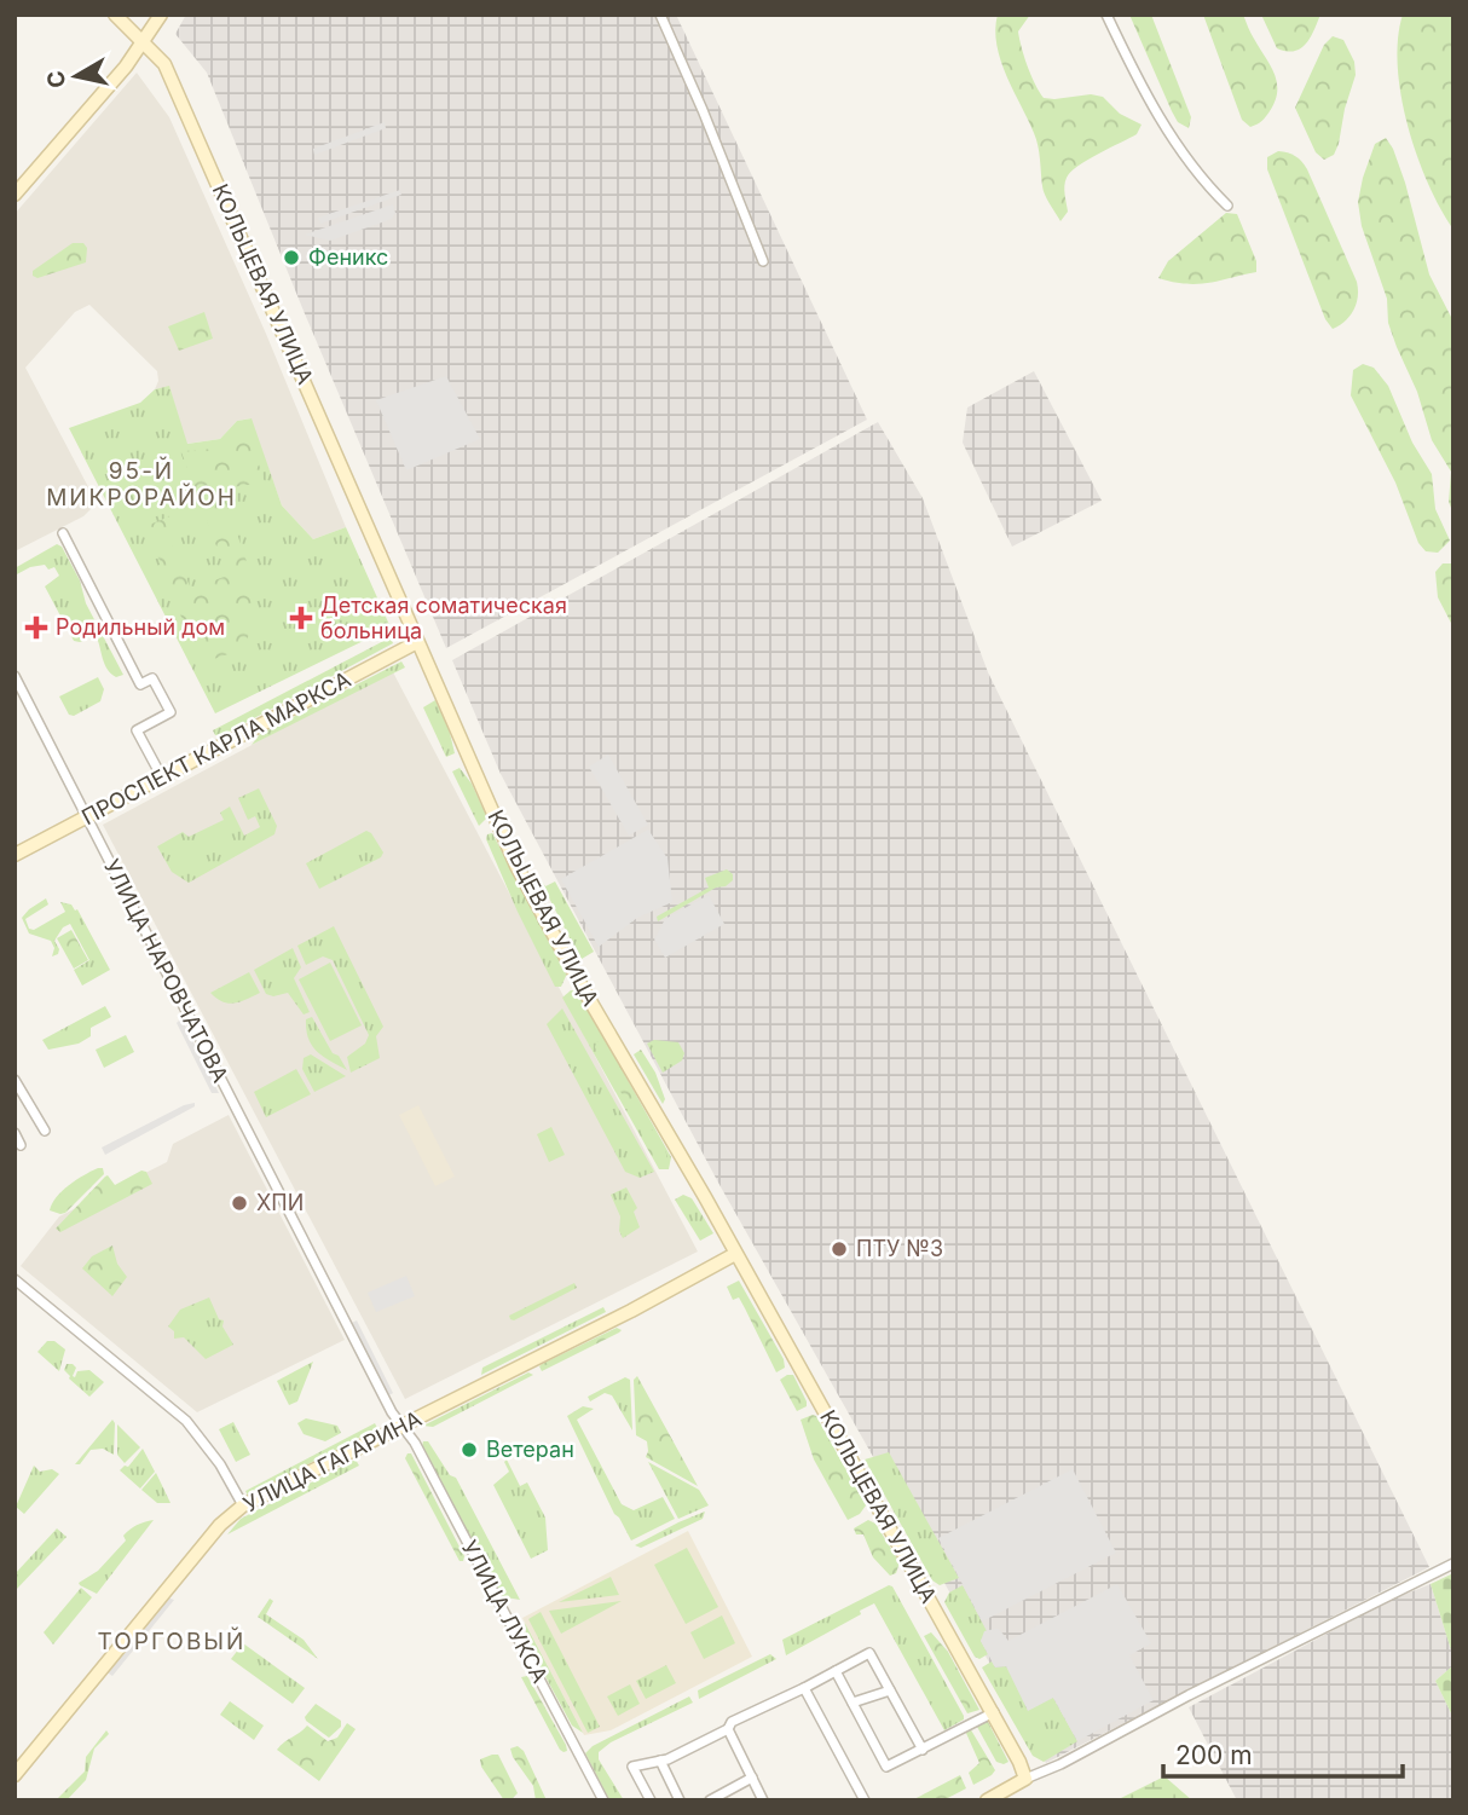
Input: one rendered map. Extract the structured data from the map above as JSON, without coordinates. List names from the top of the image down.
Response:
{
  "streets": {
    "main road": ["КОЛЬЦЕВАЯ УЛИЦА", "ПРОСПЕКТ КАРЛА МАРКСА", "УЛИЦА ГАГАРИНА"],
    "street": ["УЛИЦА НАРОВЧАТОВА", "УЛИЦА ЛУКСА"]
  },
  "crossings": [
    ["КОЛЬЦЕВАЯ УЛИЦА", "ПРОСПЕКТ КАРЛА МАРКСА"],
    ["КОЛЬЦЕВАЯ УЛИЦА", "УЛИЦА ГАГАРИНА"],
    ["ПРОСПЕКТ КАРЛА МАРКСА", "УЛИЦА НАРОВЧАТОВА"],
    ["УЛИЦА НАРОВЧАТОВА", "УЛИЦА ГАГАРИНА"],
    ["УЛИЦА НАРОВЧАТОВА", "УЛИЦА ЛУКСА"],
    ["УЛИЦА ГАГАРИНА", "УЛИЦА ЛУКСА"]
  ],
  "districts": ["95-Й МИКРОРАЙОН", "ТОРГОВЫЙ"],
  "places": {
    "other": [
      "Феникс",
      "ХПИ",
      "ПТУ №3",
      "Ветеран"
    ],
    "health": ["Детская соматическая больница", "Родильный дом"]
  },
  "scale_bar": "200 m",
  "north": "left"
}
